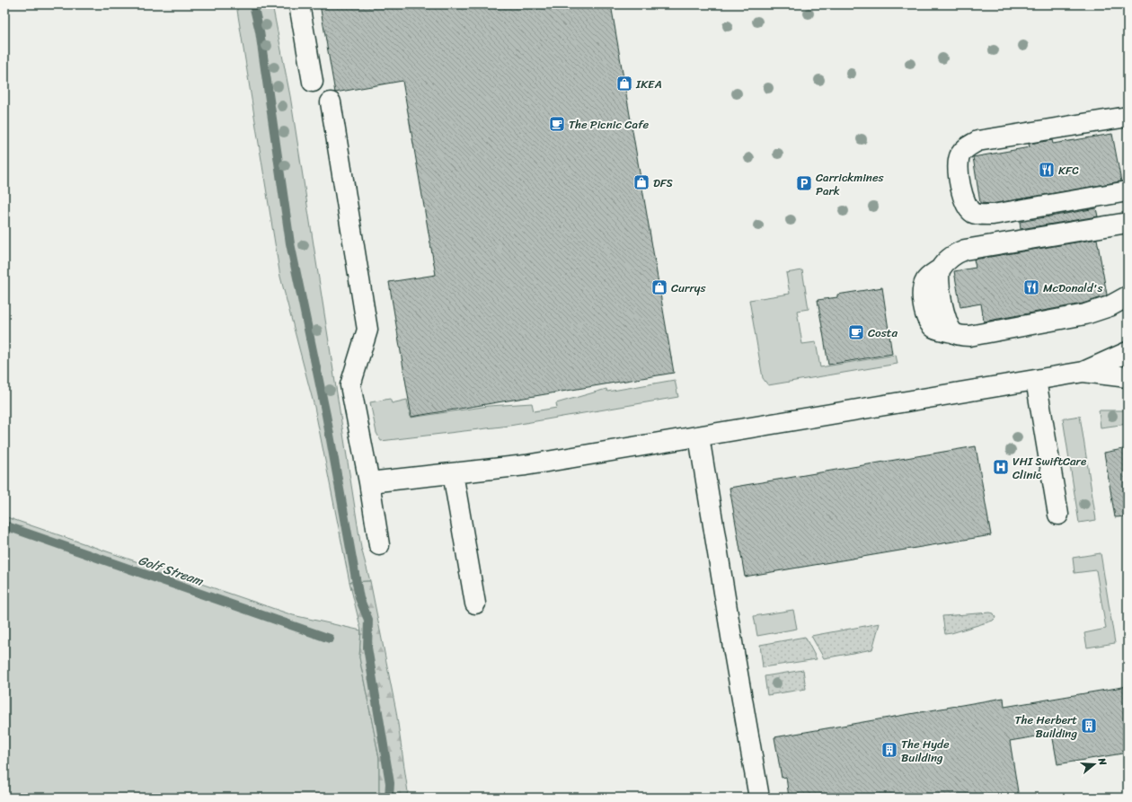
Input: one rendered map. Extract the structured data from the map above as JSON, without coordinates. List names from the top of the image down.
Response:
{
  "water": ["Golf Stream"],
  "places": {
    "shop": ["IKEA", "DFS", "Currys"],
    "cafe": ["The Picnic Cafe", "Costa"],
    "restaurant": ["KFC", "McDonald's"],
    "parking": ["Carrickmines Park"],
    "hospital": ["VHI SwiftCare Clinic"],
    "building": ["The Herbert Building", "The Hyde Building"]
  },
  "north": "right"
}
